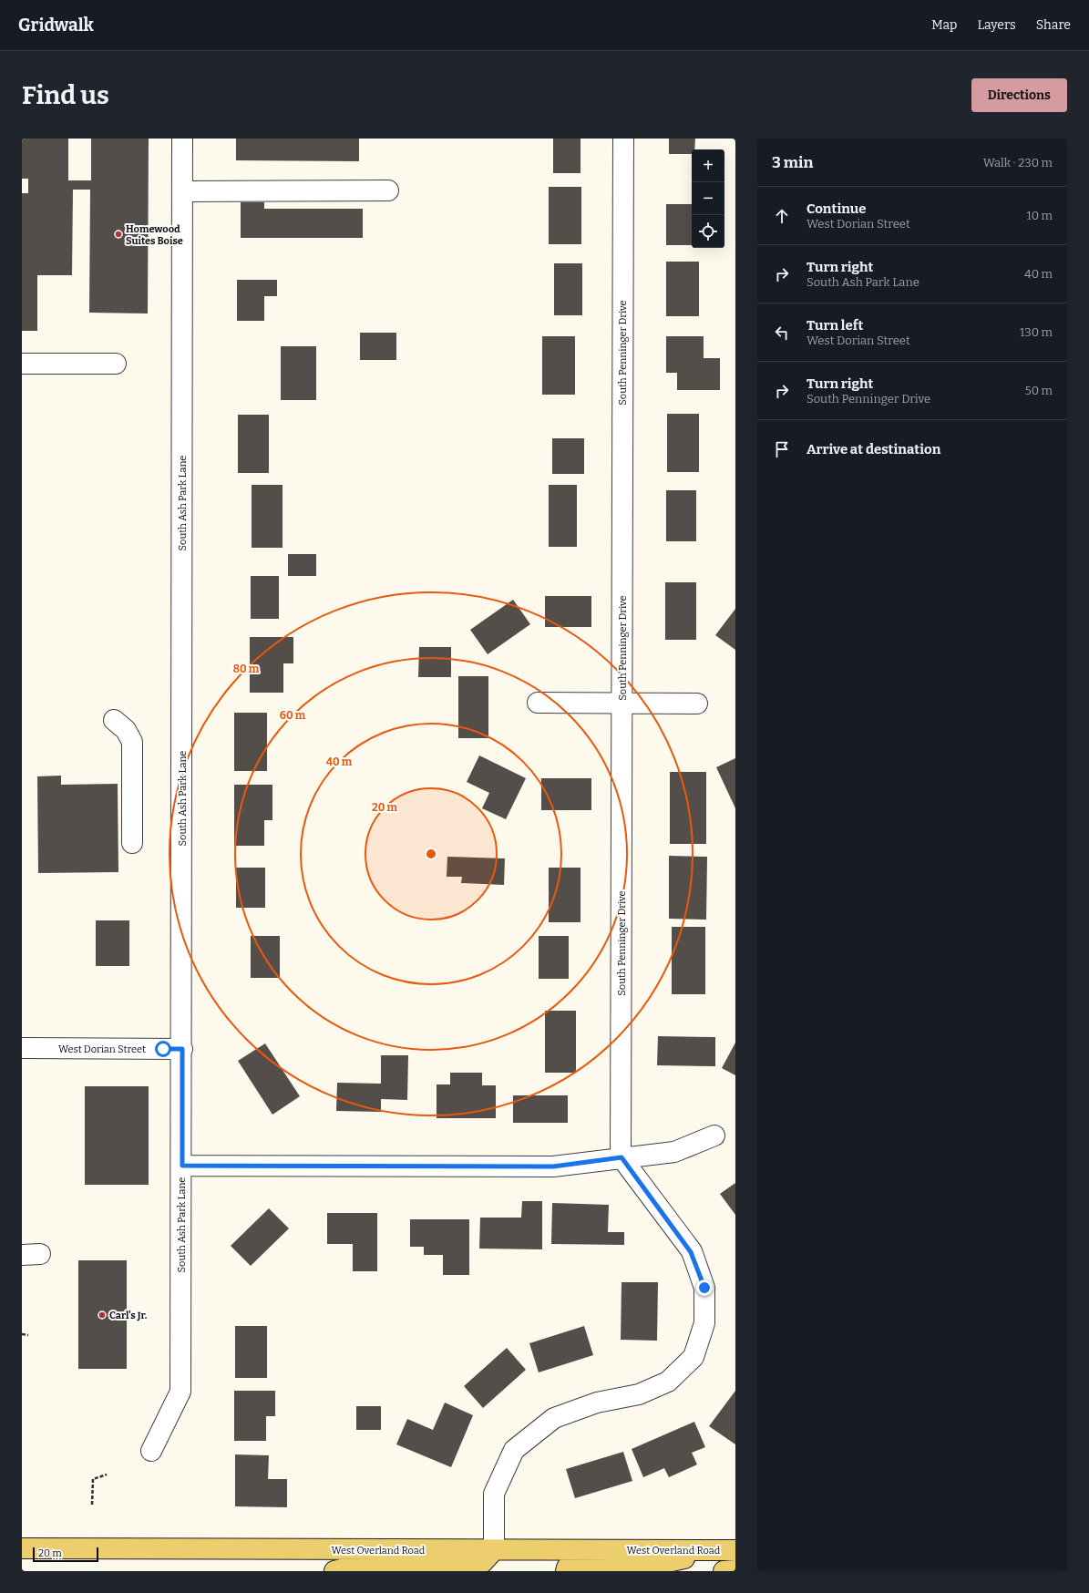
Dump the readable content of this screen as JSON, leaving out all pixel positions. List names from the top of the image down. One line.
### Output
{"streets":{"main road":["West Overland Road"],"street":["South Penninger Drive","South Ash Park Lane","West Dorian Street"]},"crossings":[["South Ash Park Lane","West Dorian Street"]],"places":["Homewood Suites Boise","Carl's Jr."],"scale_bar":"20 m","page":{"header":"Gridwalk","nav":["Map","Layers","Share"],"buttons":"Directions","title":"Find us","heading":["3 min","Walk · 230 m"],"map_buttons":["+","−"],"list":[["Continue","West Dorian Street","10 m"],["Turn right","South Ash Park Lane","40 m"],["Turn left","West Dorian Street","130 m"],["Turn right","South Penninger Drive","50 m"],"Arrive at destination"],"scale":"20 m"},"rings":["80 m","60 m","40 m","20 m"]}
